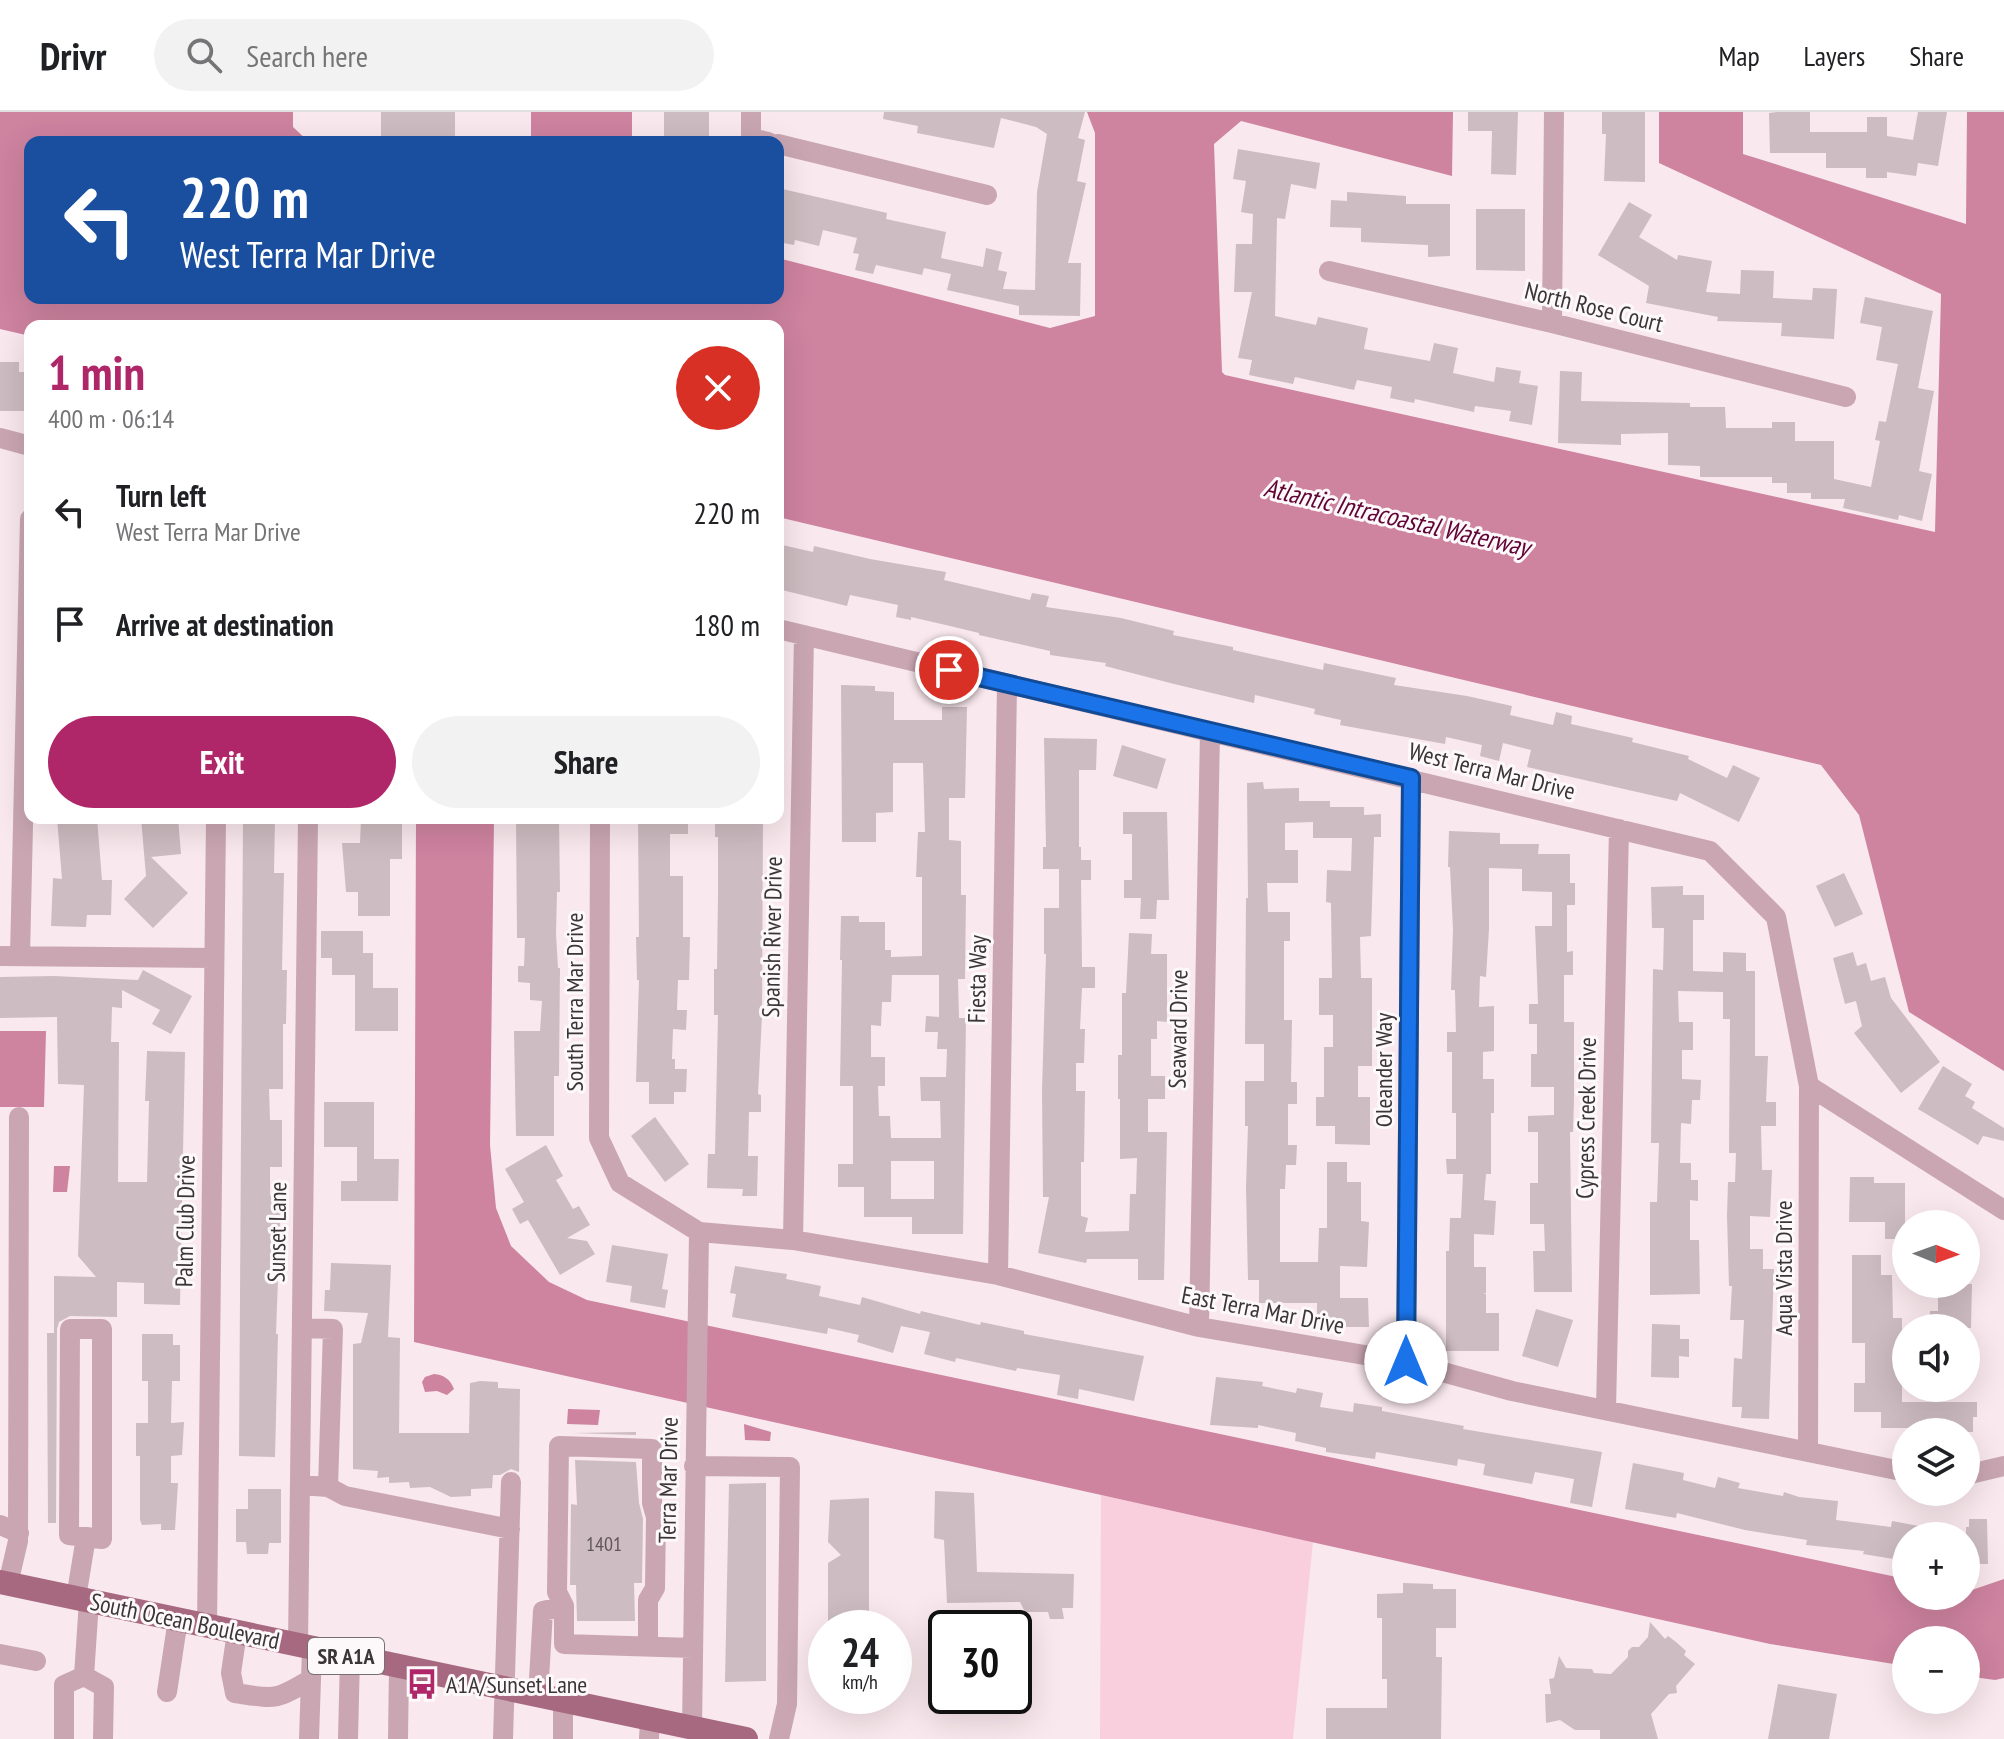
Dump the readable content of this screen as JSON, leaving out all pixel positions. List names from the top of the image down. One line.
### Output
{"streets":{"main road":["South Ocean Boulevard","SR A1A"],"street":["North Rose Court","West Terra Mar Drive","Spanish River Drive","Fiesta Way","South Terra Mar Drive","Seaward Drive","Oleander Way","Cypress Creek Drive","Palm Club Drive","Sunset Lane","Aqua Vista Drive","East Terra Mar Drive","Terra Mar Drive"]},"crossings":[["West Terra Mar Drive","Spanish River Drive"],["West Terra Mar Drive","Fiesta Way"],["West Terra Mar Drive","Seaward Drive"],["West Terra Mar Drive","Oleander Way"],["West Terra Mar Drive","Cypress Creek Drive"],["West Terra Mar Drive","Aqua Vista Drive"],["Spanish River Drive","East Terra Mar Drive"],["Fiesta Way","East Terra Mar Drive"],["South Terra Mar Drive","East Terra Mar Drive"],["Seaward Drive","East Terra Mar Drive"],["Oleander Way","East Terra Mar Drive"],["Cypress Creek Drive","East Terra Mar Drive"],["Palm Club Drive","South Ocean Boulevard"],["Sunset Lane","South Ocean Boulevard"],["Aqua Vista Drive","East Terra Mar Drive"],["East Terra Mar Drive","Terra Mar Drive"],["Terra Mar Drive","South Ocean Boulevard"]],"water":["Atlantic Intracoastal Waterway"],"places":{"bus stop":["A1A/Sunset Lane"]},"house_numbers":["1401"],"north":"right","page":{"header":"Drivr","search":"Search here","nav":["Map","Layers","Share"],"turn":["220 m","West Terra Mar Drive"],"heading":["1 min","400 m · 06:14"],"list":[{"name":"Turn left","note":"West Terra Mar Drive","value":"220 m"},{"name":"Arrive at destination","value":"180 m"}],"buttons":["Exit","Share"],"map_buttons":["+","−"],"speed":"24 km/h","limit":"30"}}
